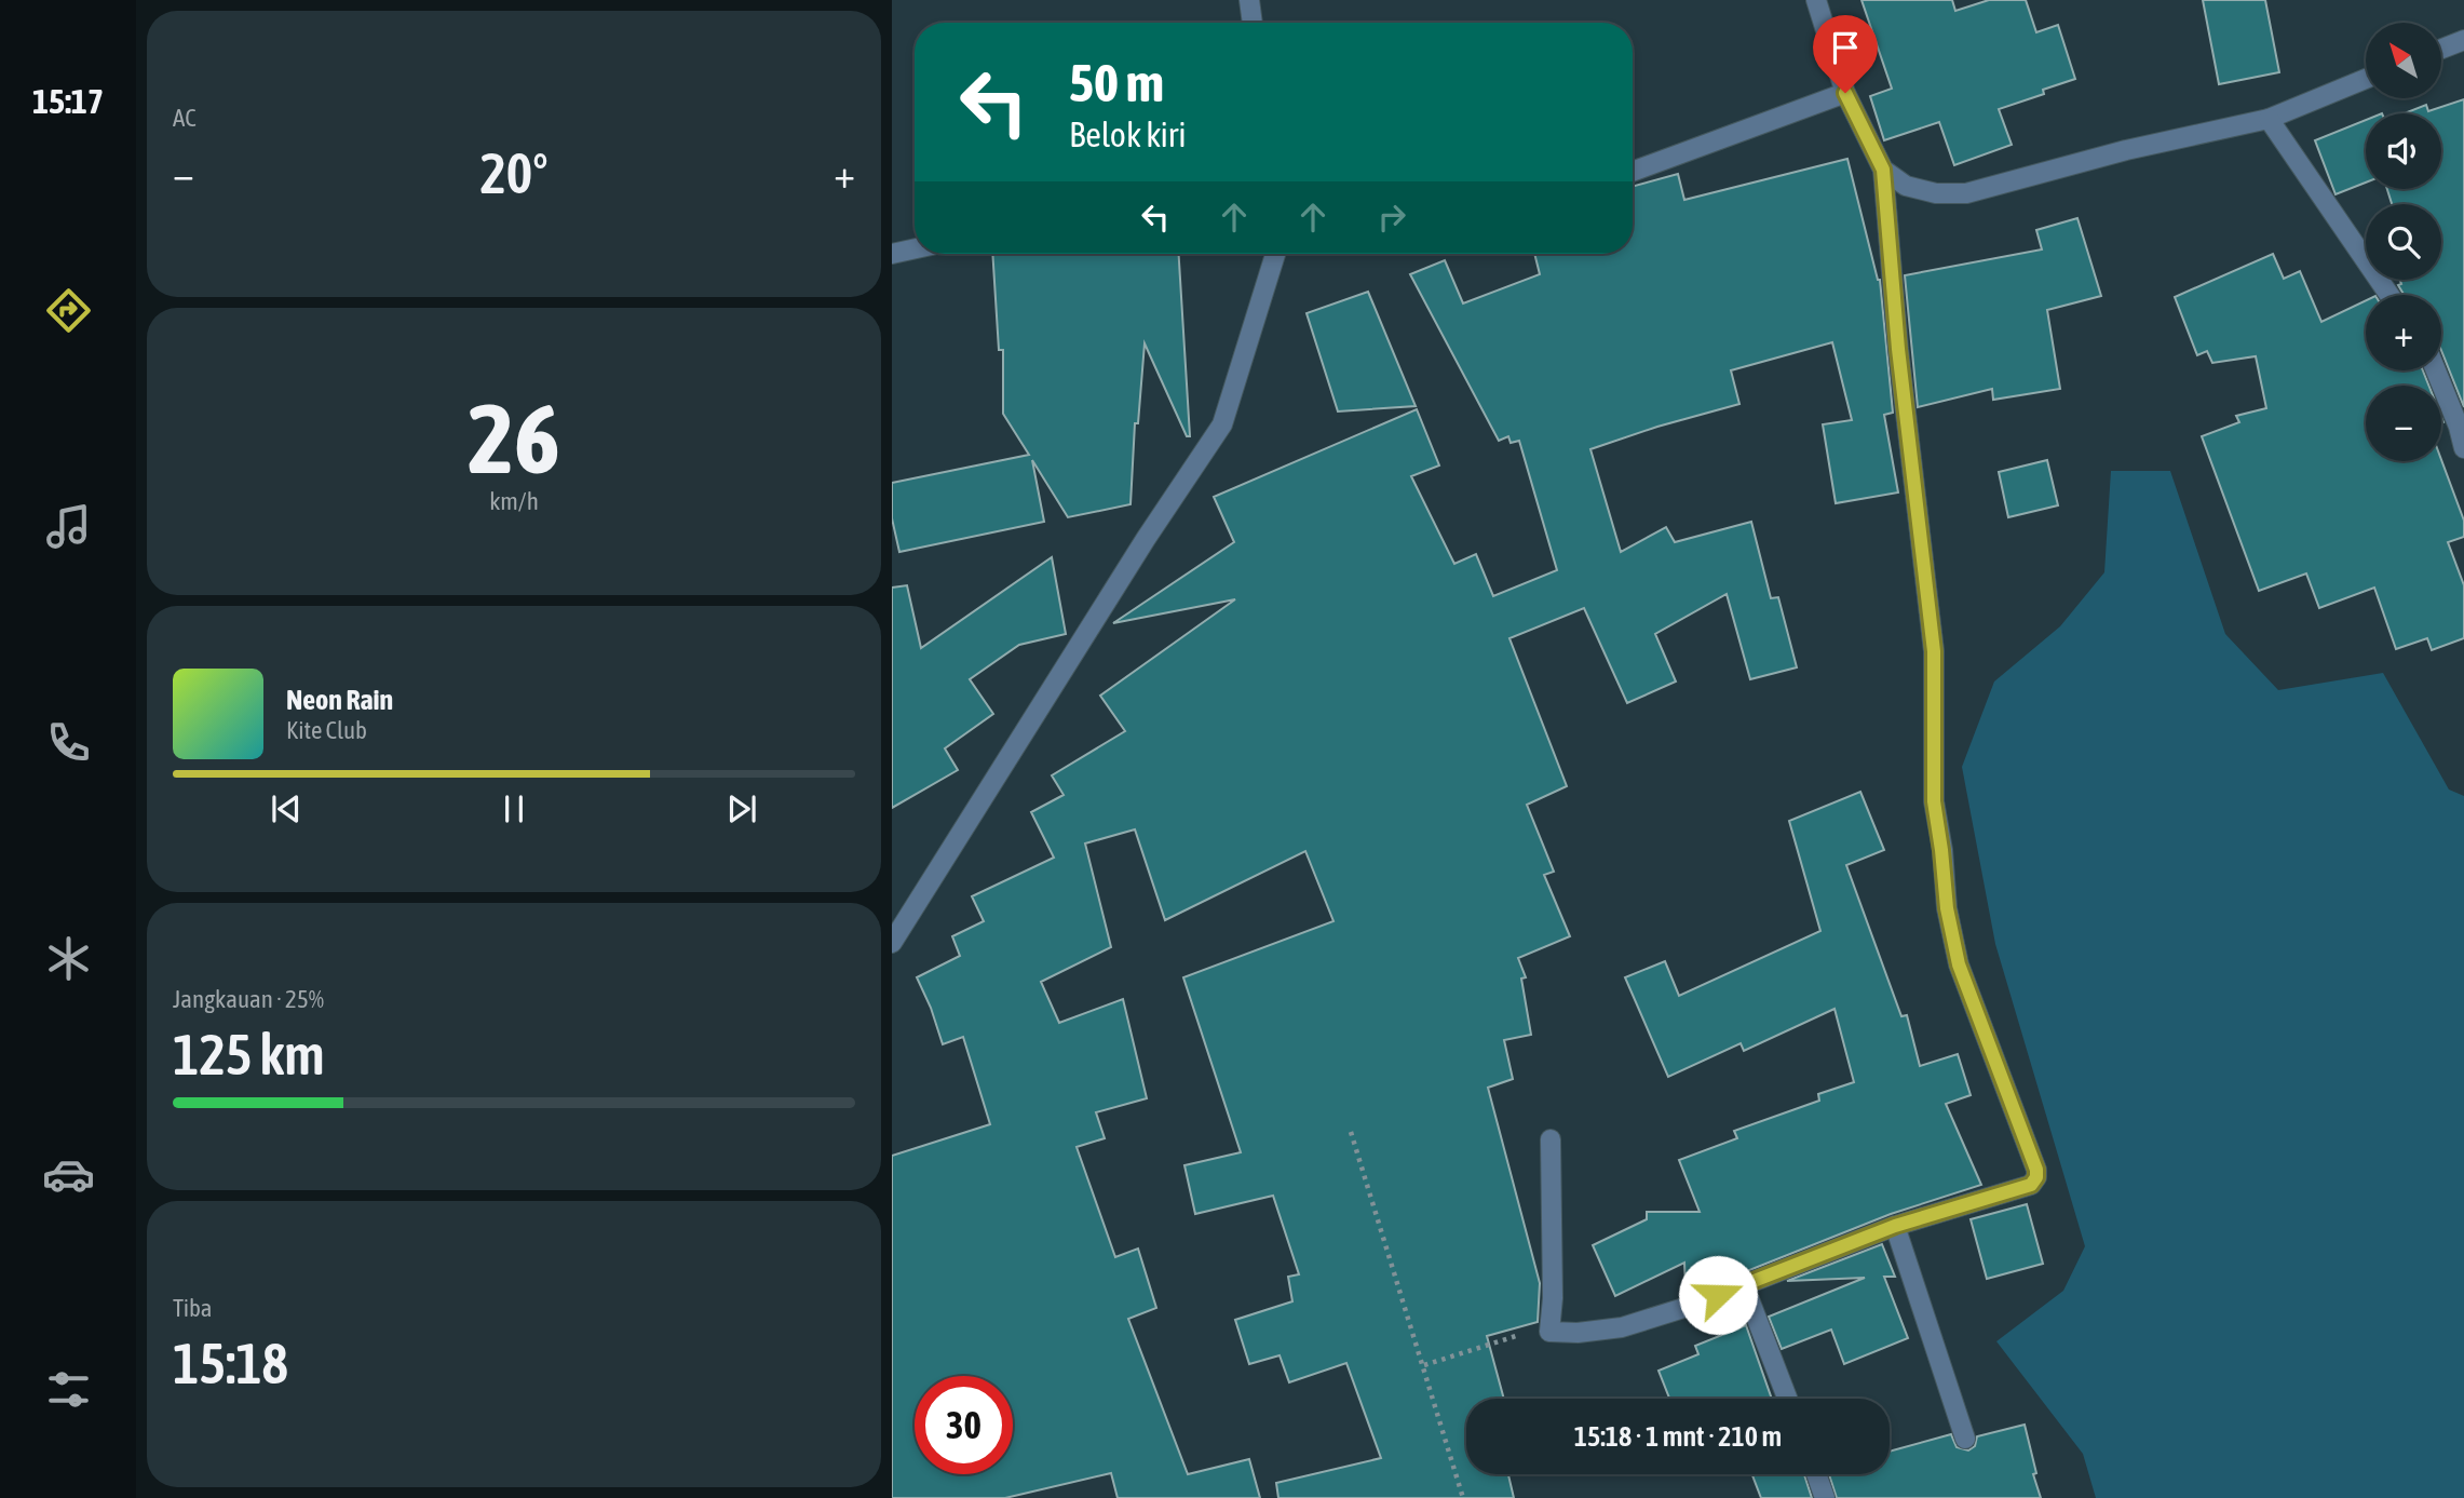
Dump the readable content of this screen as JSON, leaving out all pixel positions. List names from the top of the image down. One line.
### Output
{"north":"top left","page":{"tabs":"15:17","tile":["AC",["26","km/h"],["Jangkauan · 25%","125 km"],["Tiba","15:18"]],"map_buttons":["+","−"],"turn":["50 m","Belok kiri"],"heat":["−","20°","+"],"song":["Neon Rain","Kite Club"],"limit":"30","trip":"15:18 · 1 mnt · 210 m"}}
